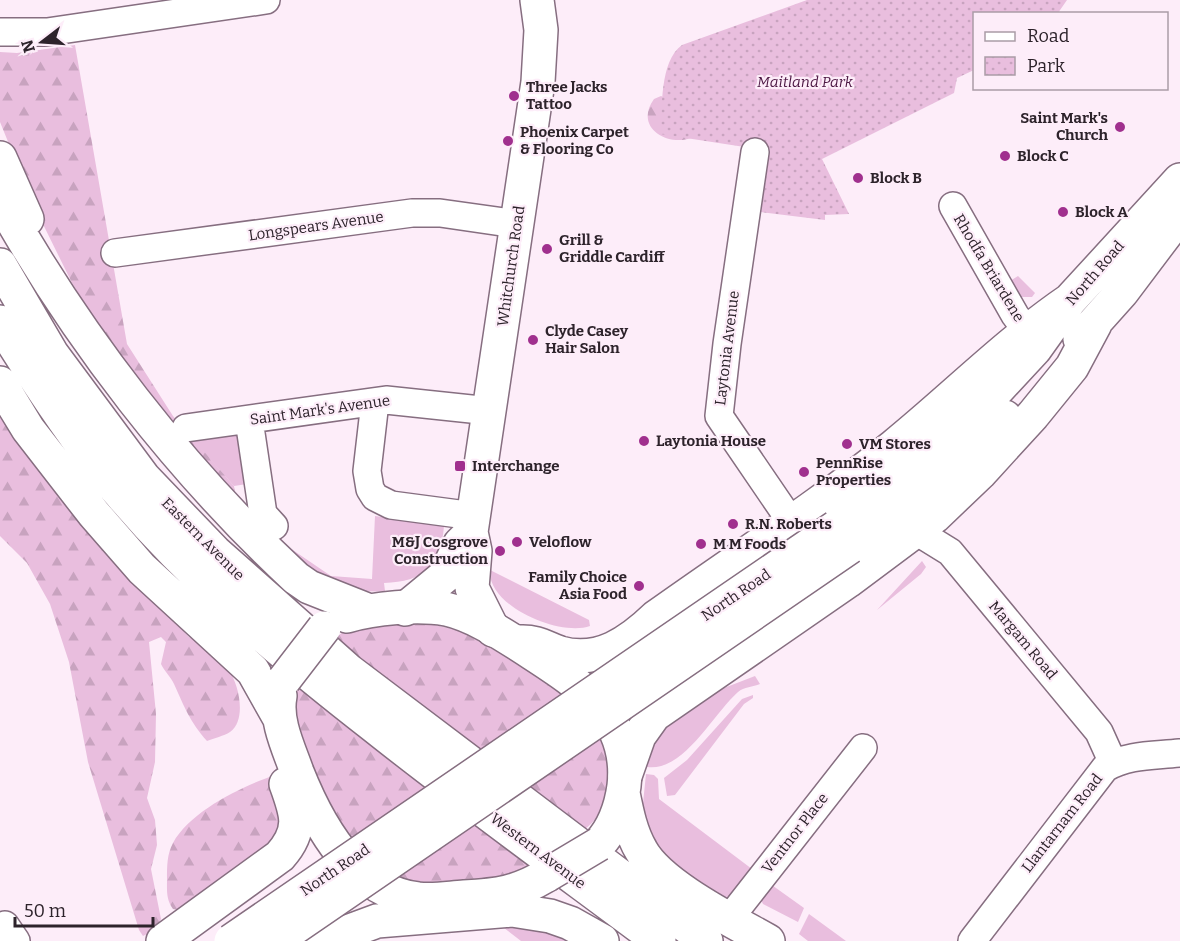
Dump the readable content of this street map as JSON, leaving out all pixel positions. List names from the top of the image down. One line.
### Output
{"streets":{"main road":["Whitchurch Road","North Road","Eastern Avenue","Western Avenue"],"street":["Longspears Avenue","Rhodfa Briardene","Laytonia Avenue","Saint Mark's Avenue","Margam Road","Llantarnam Road","Ventnor Place"]},"crossings":[["Longspears Avenue","Whitchurch Road"],["Whitchurch Road","Saint Mark's Avenue"],["Eastern Avenue","Western Avenue"],["Margam Road","Llantarnam Road"],["Ventnor Place","Western Avenue"]],"parks":["Maitland Park"],"places":{"other":["Three Jacks Tattoo","Saint Mark's Church","Phoenix Carpet & Flooring Co","Block C","Block B","Block A","Grill & Griddle Cardiff","Clyde Casey Hair Salon","Laytonia House","VM Stores","PennRise Properties","R.N. Roberts","Veloflow","M M Foods","M&J Cosgrove Construction","Family Choice Asia Food"],"transit":["Interchange"]},"legend":["Road","Park"],"scale_bar":"50 m","north":"left"}
